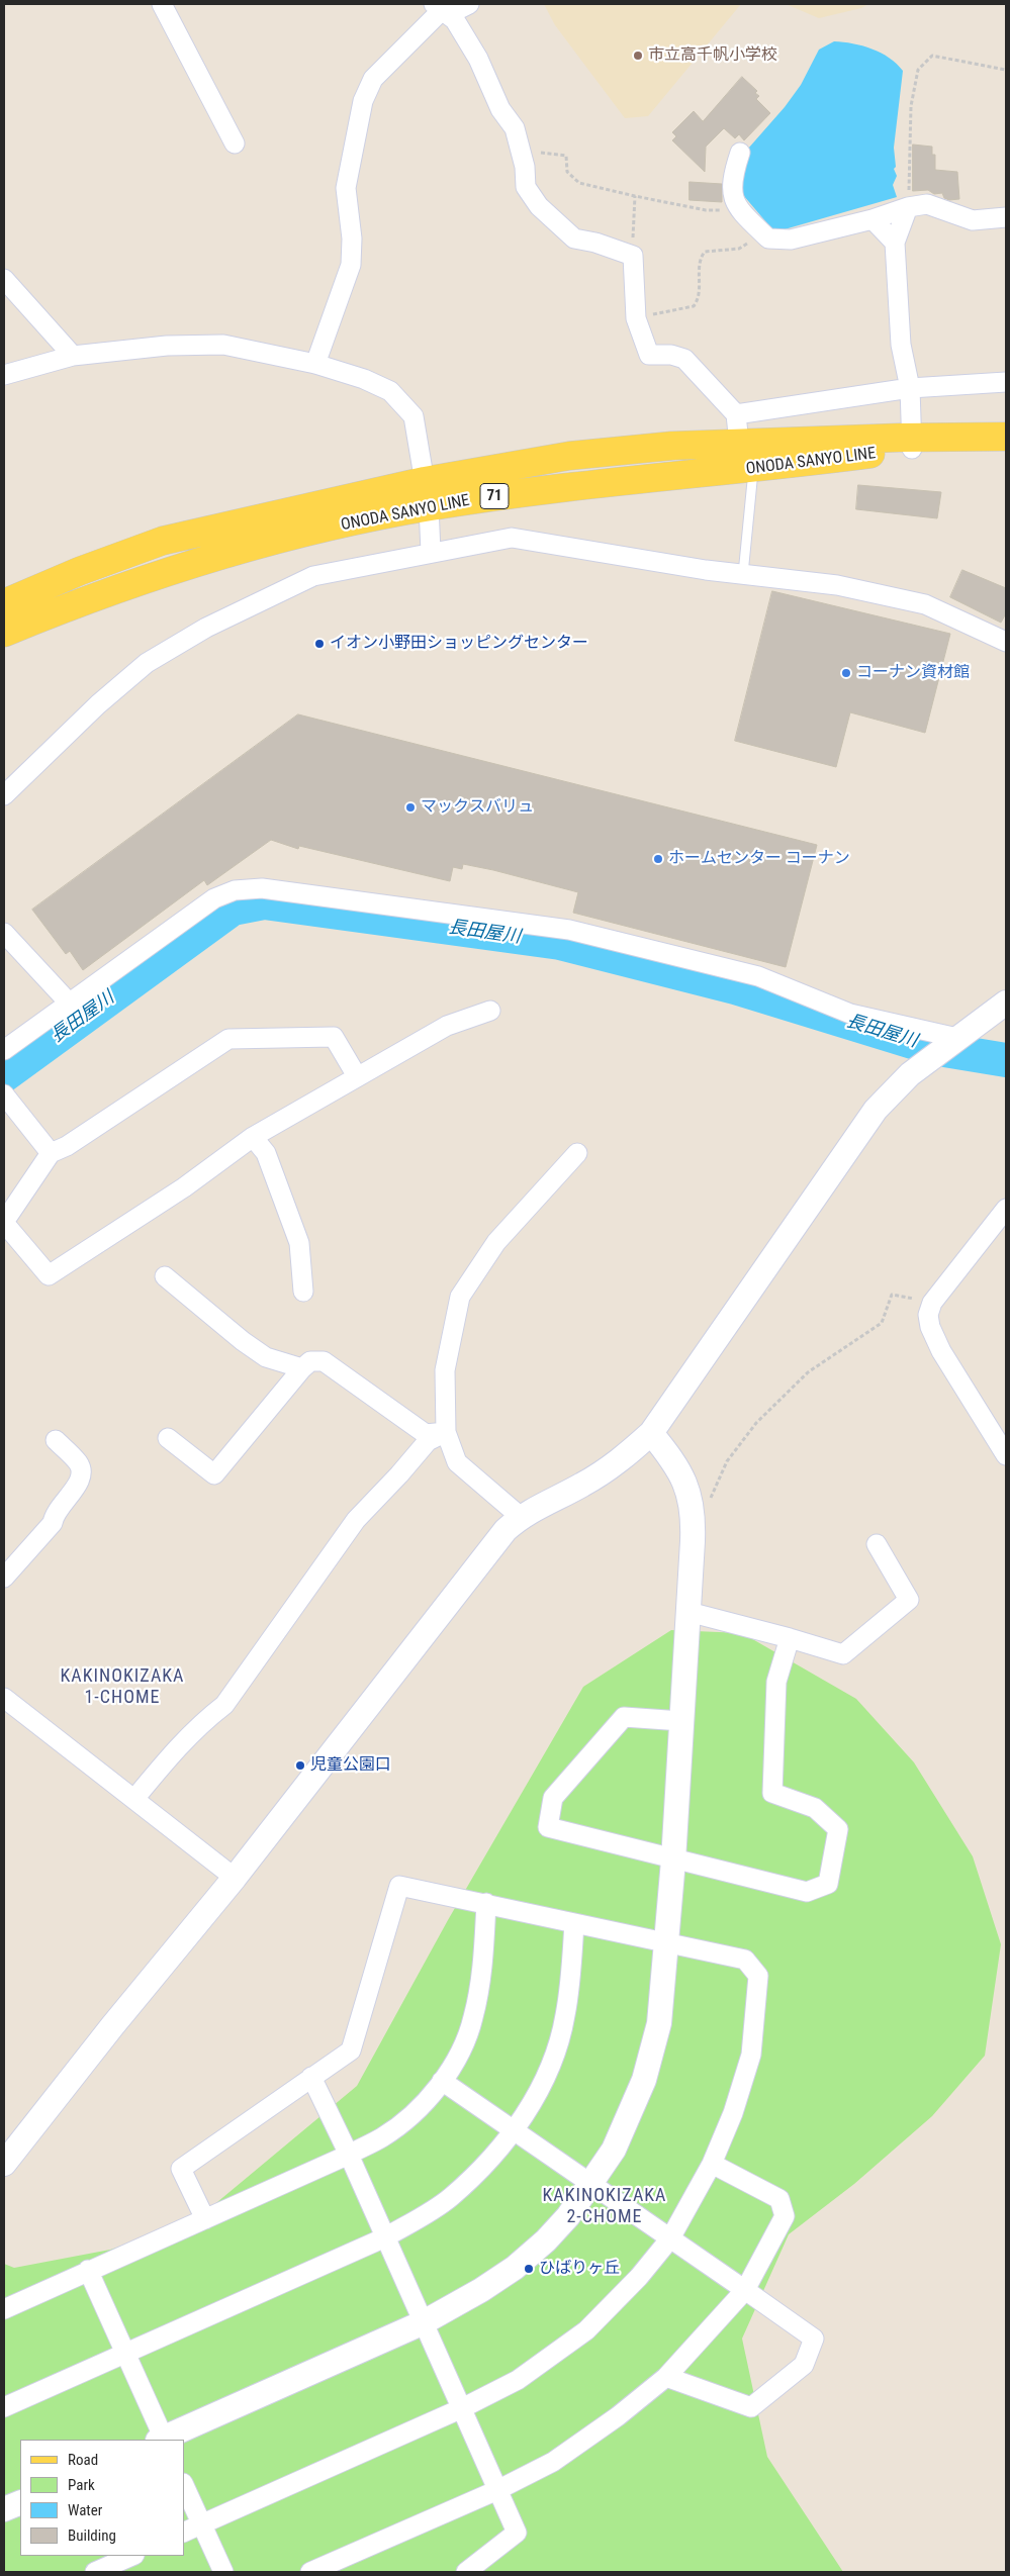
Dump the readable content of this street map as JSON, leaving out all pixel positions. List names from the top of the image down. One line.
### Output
{"streets":{"main road":["ONODA SANYO LINE","71"]},"districts":["KAKINOKIZAKA 1-CHOME","KAKINOKIZAKA 2-CHOME"],"water":["長田屋川"],"places":["市立高千帆小学校","イオン小野田ショッピングセンター","コーナン資材館","マックスバリュ","ホームセンター コーナン","児童公園口","ひばりヶ丘"],"legend":["Road","Park","Water","Building"]}
